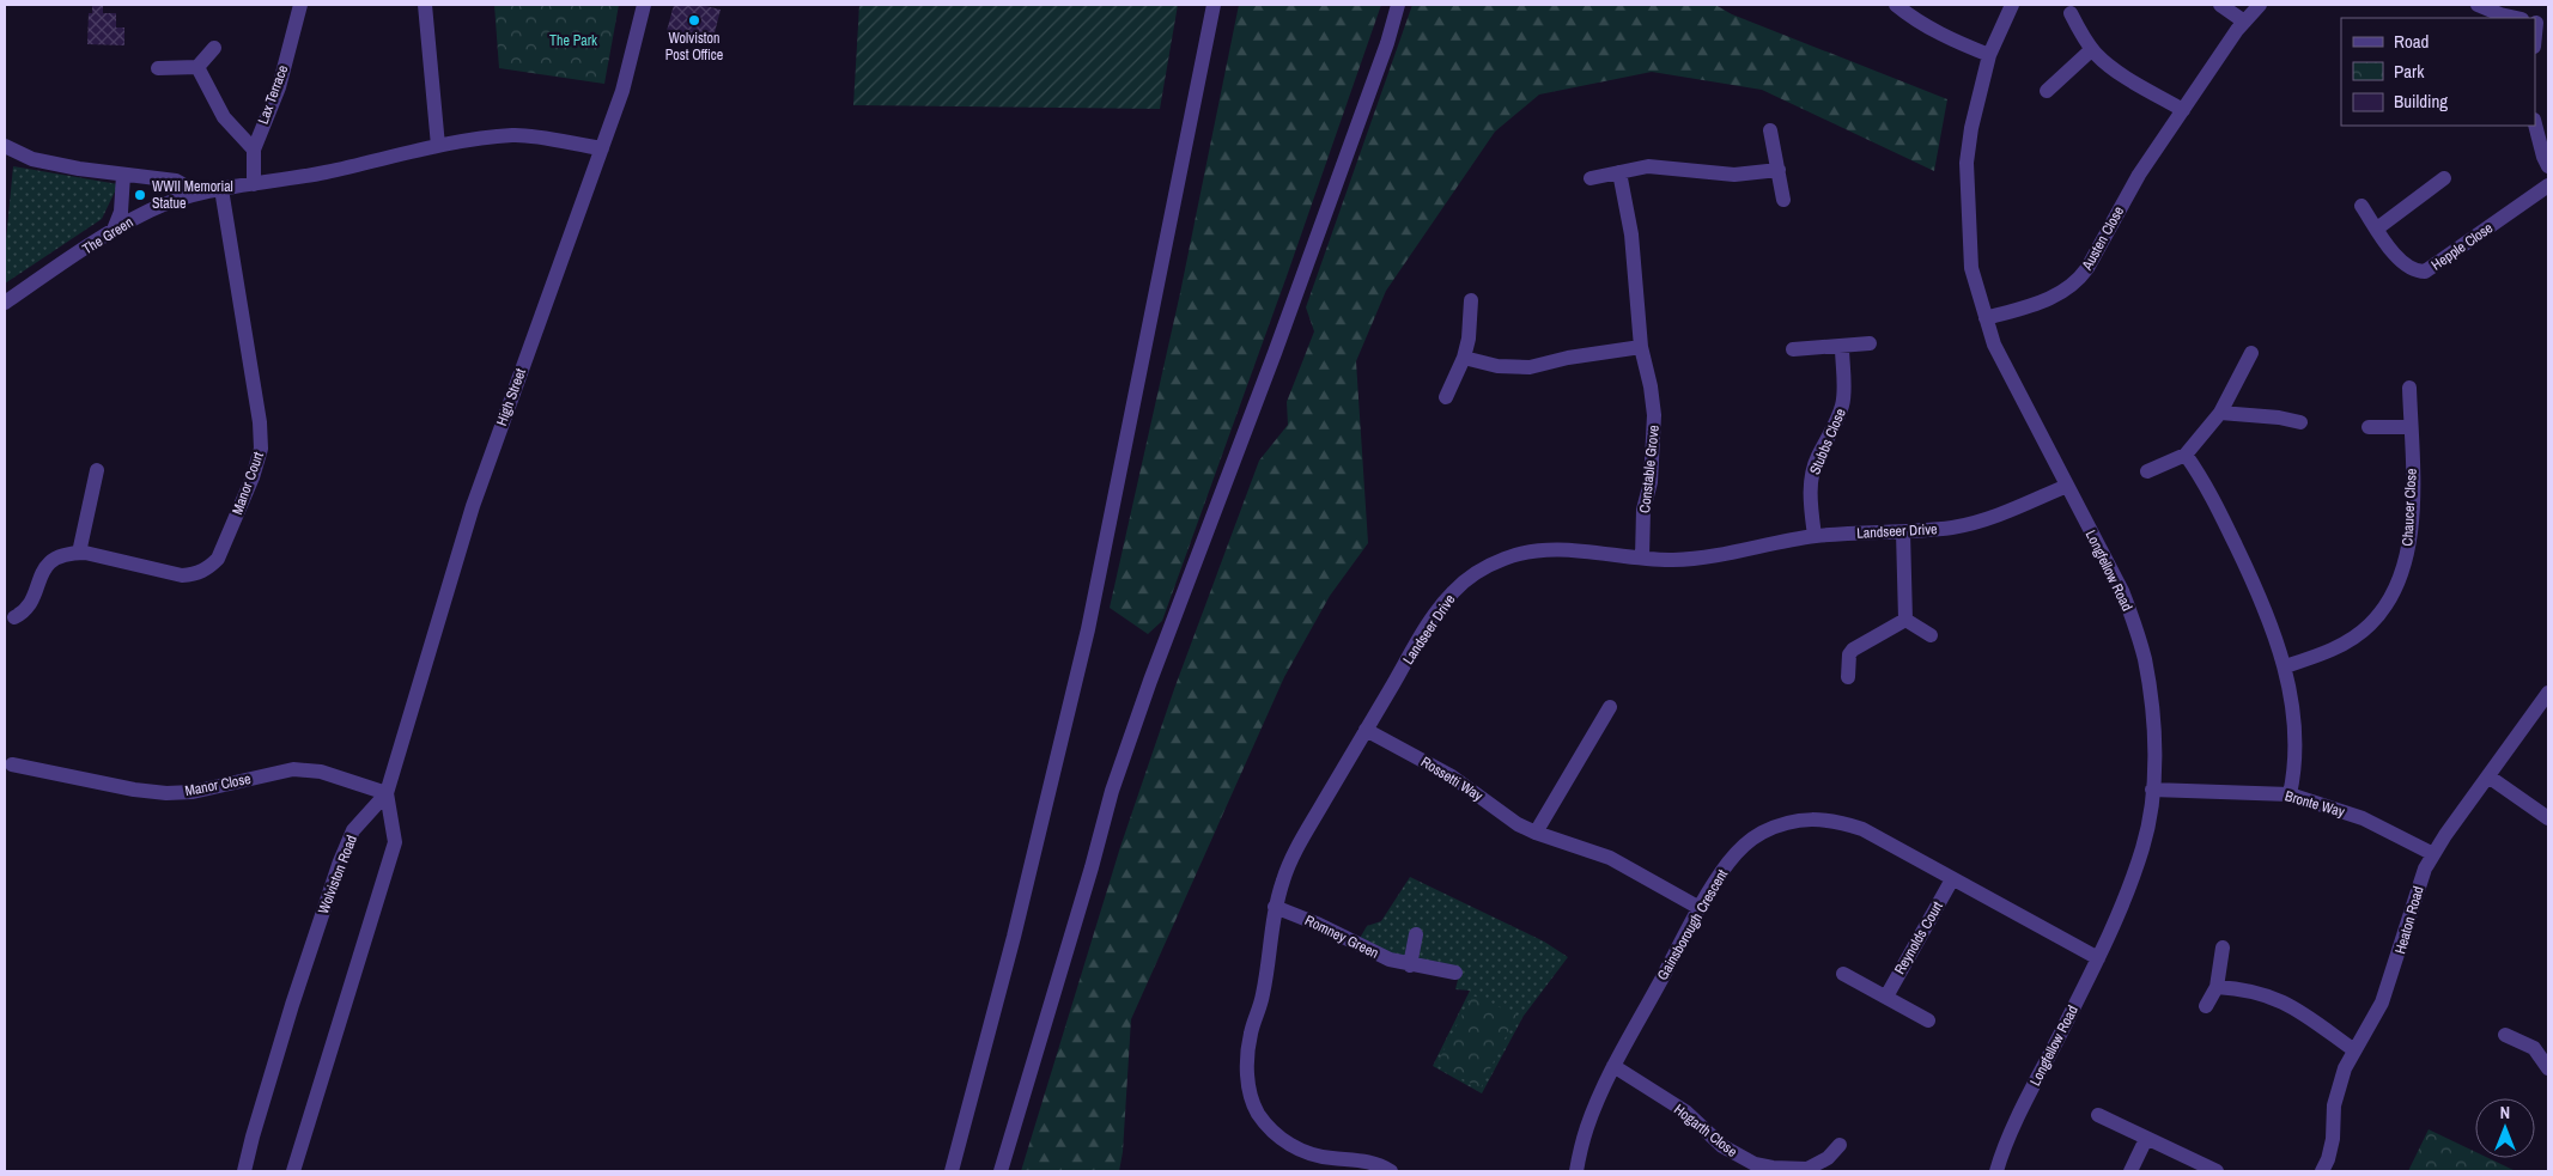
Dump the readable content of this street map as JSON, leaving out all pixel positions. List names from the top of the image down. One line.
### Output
{"streets":{"street":["Lax Terrace","The Green","Austen Close","Hepple Close","High Street","Stubbs Close","Constable Grove","Manor Court","Chaucer Close","Landseer Drive","Longfellow Road","Rossetti Way","Manor Close","Bronte Way","Wolviston Road","Heaton Road","Gainsborough Crescent","Romney Green","Reynolds Court","Hogarth Close"]},"crossings":[["Lax Terrace","The Green"],["The Green","High Street"],["The Green","Manor Court"],["Austen Close","Longfellow Road"],["High Street","Manor Close"],["High Street","Wolviston Road"],["Stubbs Close","Landseer Drive"],["Constable Grove","Landseer Drive"],["Landseer Drive","Longfellow Road"],["Landseer Drive","Rossetti Way"],["Landseer Drive","Romney Green"],["Longfellow Road","Bronte Way"],["Longfellow Road","Gainsborough Crescent"],["Rossetti Way","Gainsborough Crescent"],["Manor Close","Wolviston Road"],["Bronte Way","Heaton Road"],["Gainsborough Crescent","Reynolds Court"],["Gainsborough Crescent","Hogarth Close"]],"parks":["The Park"],"places":["Wolviston Post Office","WWII Memorial Statue"],"legend":["Road","Park","Building"],"north":"top"}
